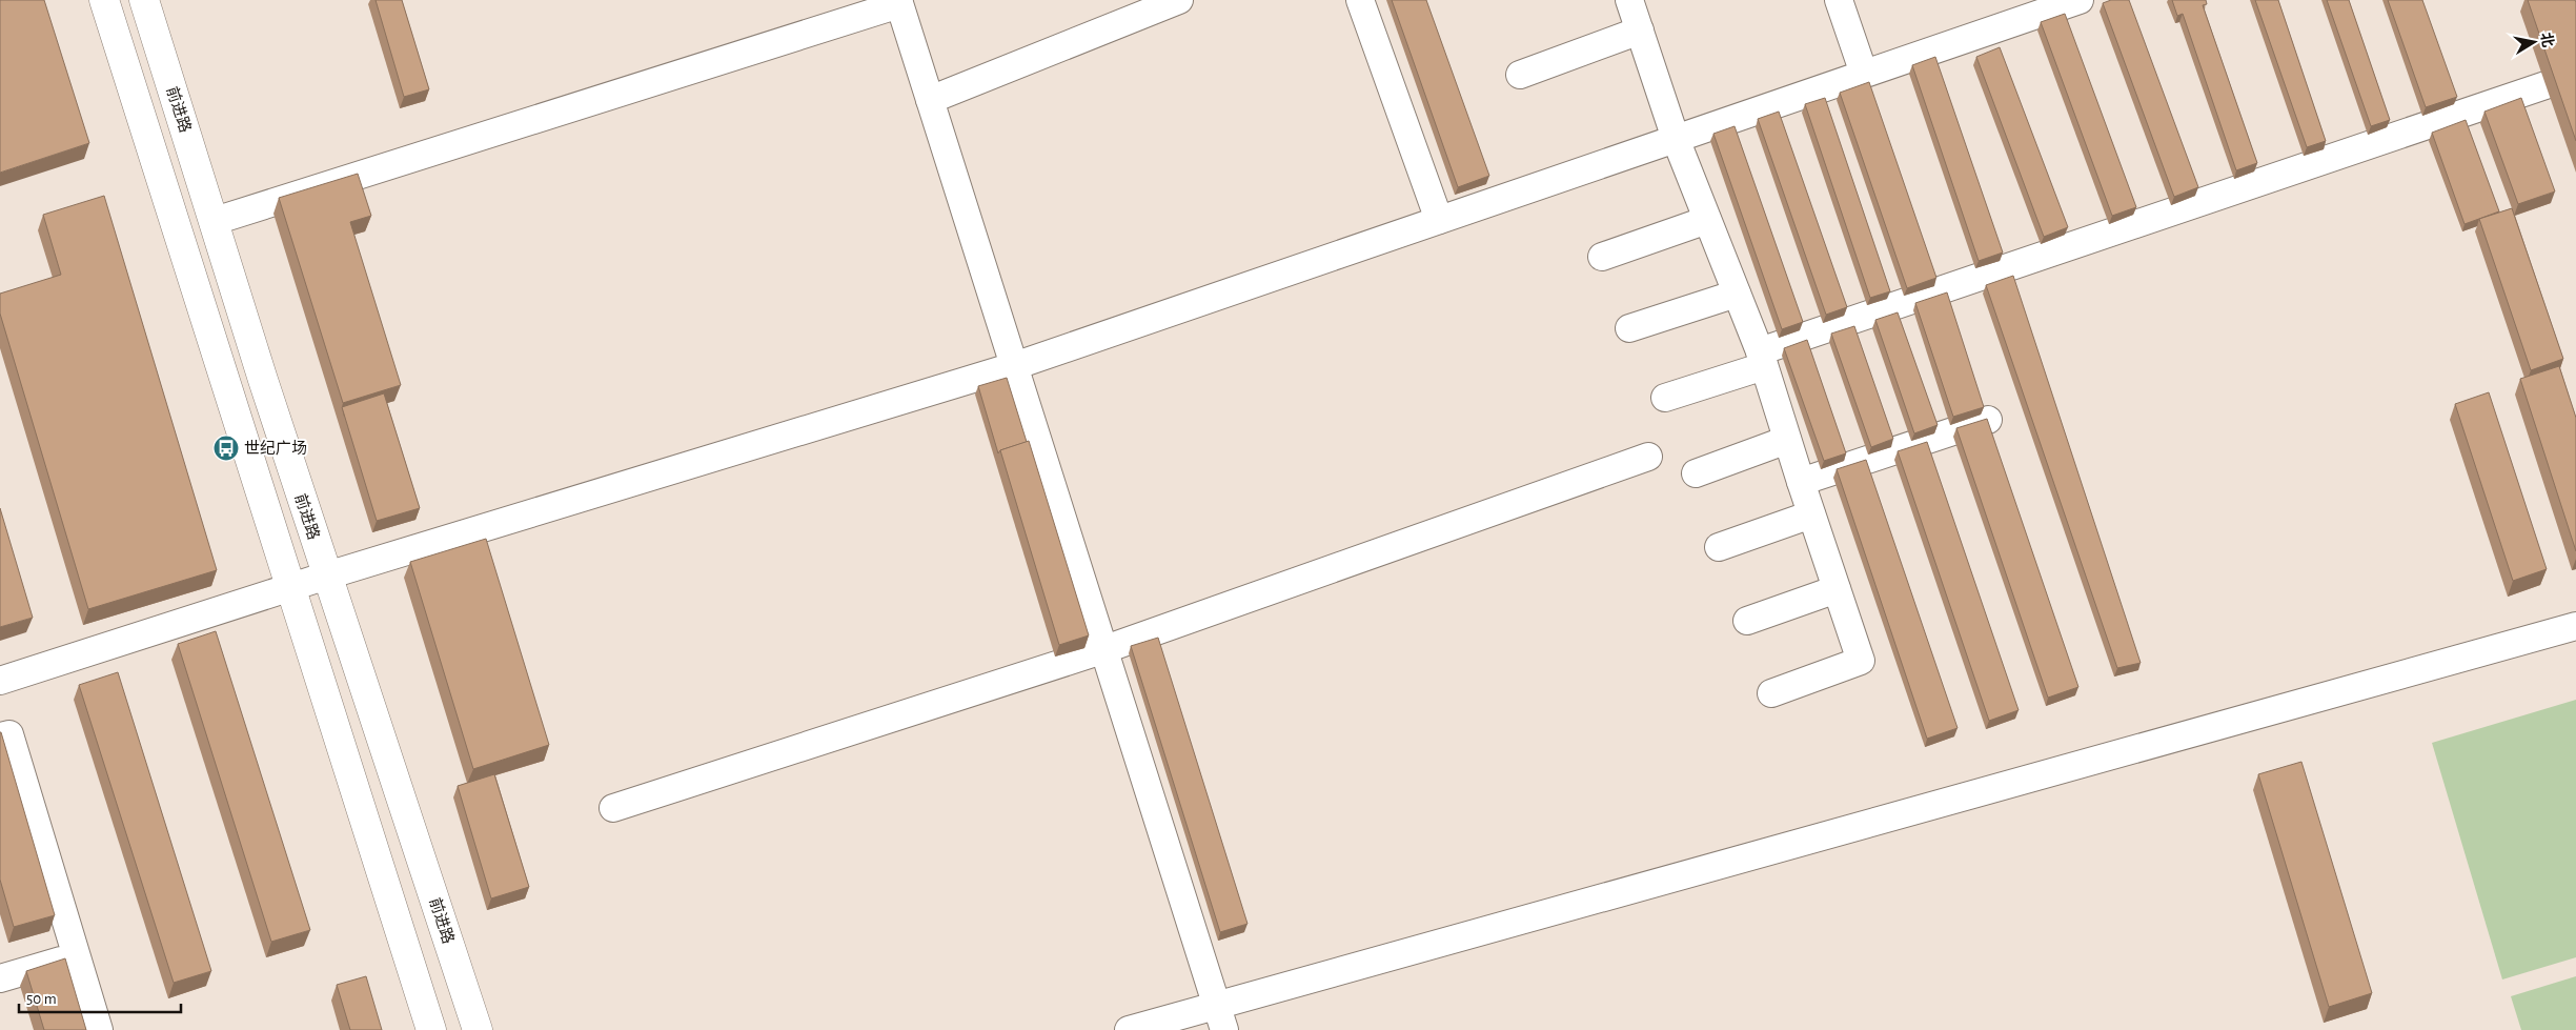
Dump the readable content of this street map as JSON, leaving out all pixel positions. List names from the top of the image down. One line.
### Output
{"streets":{"main road":["前进路"]},"places":{"bus stop":["世纪广场"]},"scale_bar":"50 m","north":"right"}
